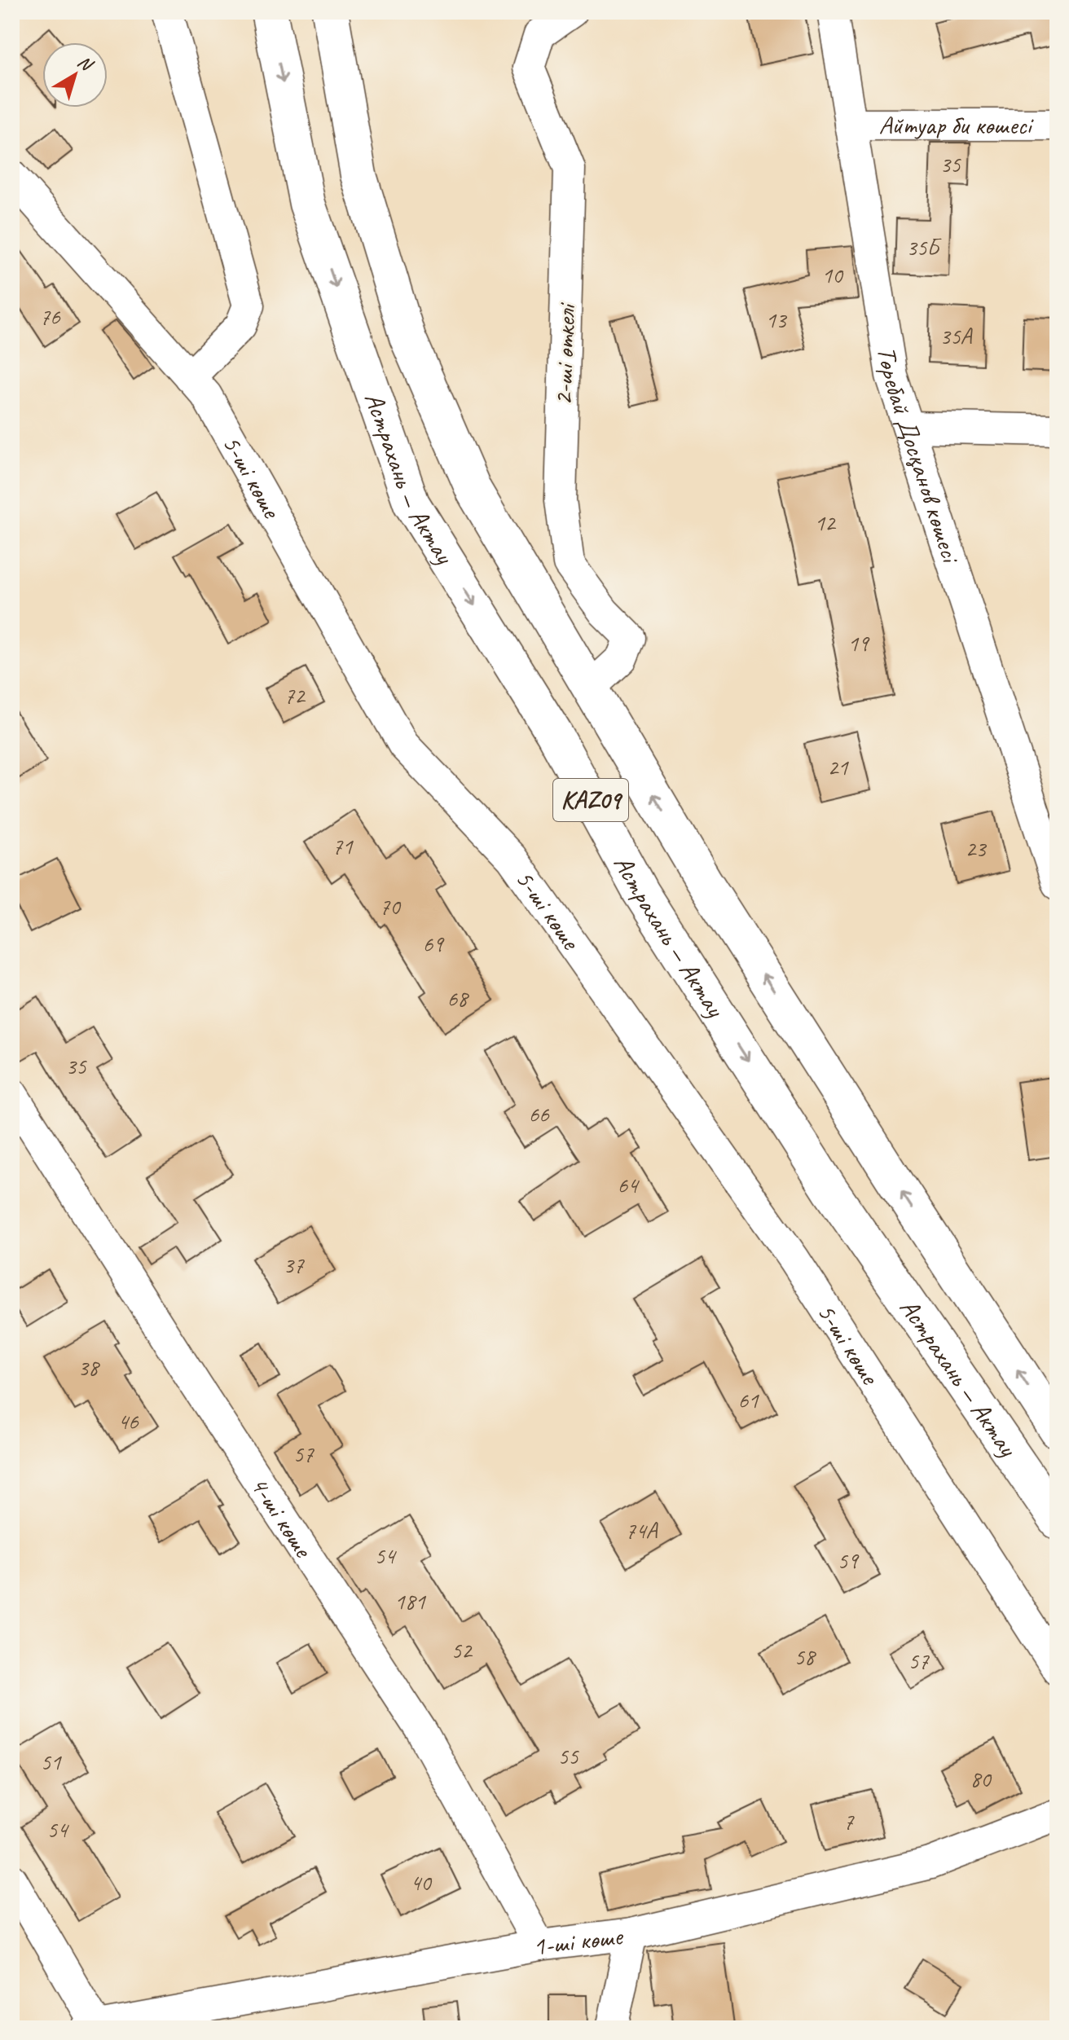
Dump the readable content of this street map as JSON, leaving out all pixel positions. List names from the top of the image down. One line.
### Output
{"streets":{"highway":["Астрахань — Актау","KAZ09"],"street":["Айтуар би көшесі","2-ші өткелі","Төребай Досқанов көшесі","5-шi көше","4-шi көше","1-ші көше"]},"crossings":[["Айтуар би көшесі","Төребай Досқанов көшесі"],["2-ші өткелі","Астрахань — Актау"],["4-шi көше","1-ші көше"]],"house_numbers":["35","35Б","10","76","13","35А","12","19","72","21","71","23","70","69","68","35","66","64","37","38","61","46","57","74А","54","59","181","52","58","57","55","51","80","7","54","40"],"north":"top right"}
